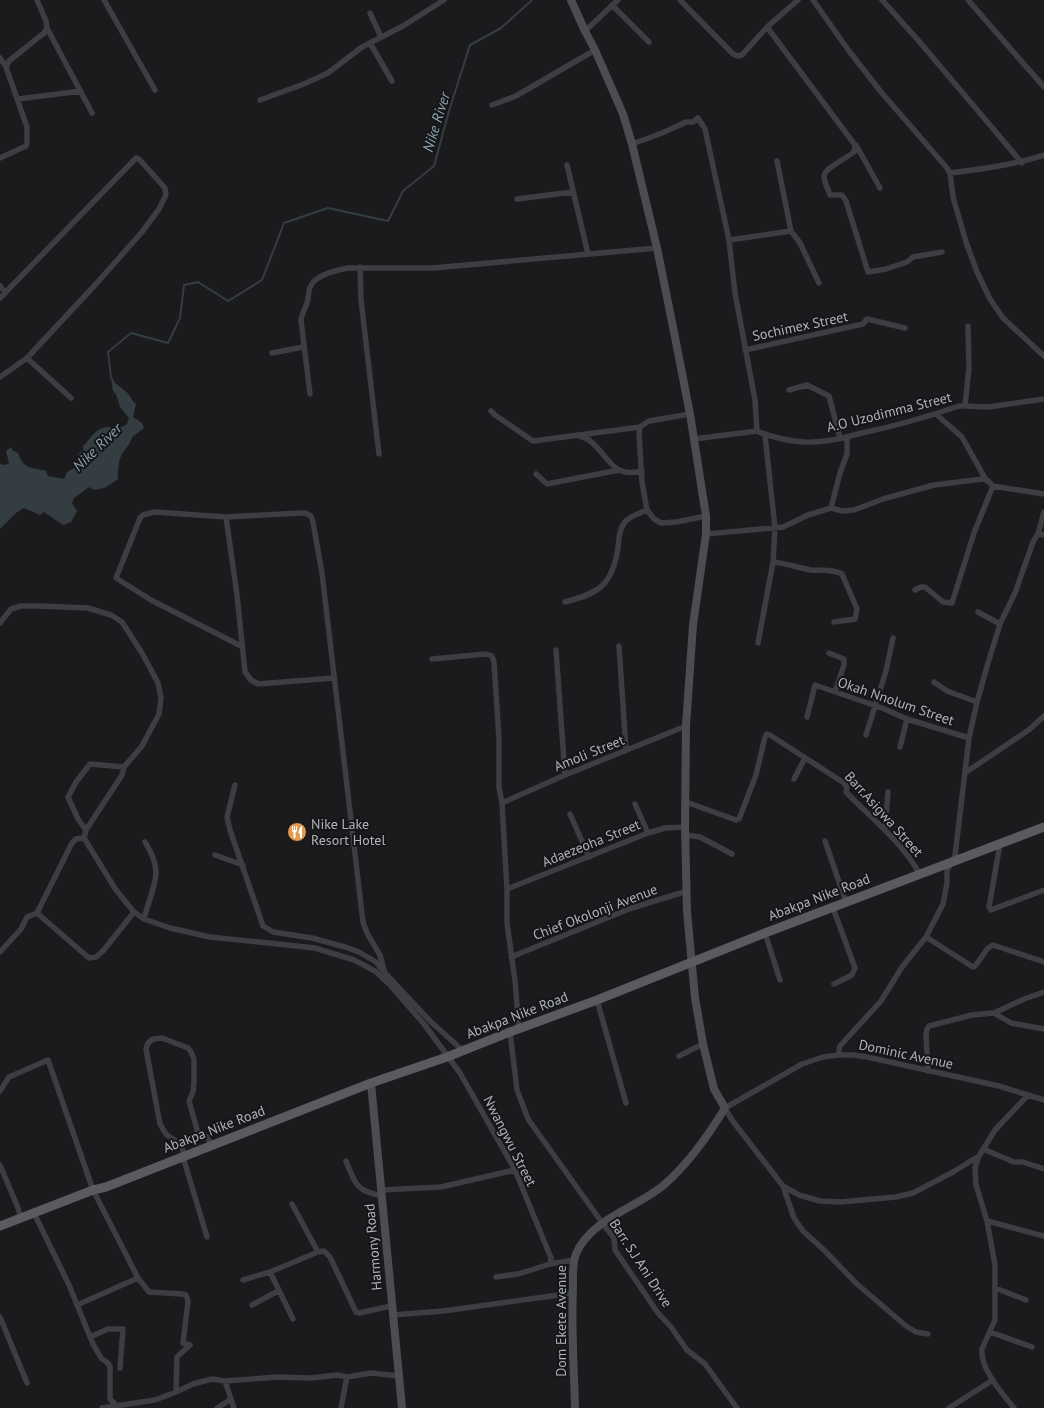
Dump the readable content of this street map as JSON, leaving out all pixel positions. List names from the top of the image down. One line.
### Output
{"streets":{"main road":["Abakpa Nike Road","Harmony Road","Dom Ekete Avenue"],"street":["Sochimex Street","A.O Uzodimma Street","Okah Nnolum Street","Amoli Street","Barr.Asigwa Street","Adaezeoha Street","Chief Okolonji Avenue","Dominic Avenue","Nwangwu Street","Barr. S.J Ani Drive"]},"crossings":[["Barr.Asigwa Street","Abakpa Nike Road"],["Abakpa Nike Road","Nwangwu Street"],["Abakpa Nike Road","Harmony Road"],["Abakpa Nike Road","Barr. S.J Ani Drive"],["Dominic Avenue","Dom Ekete Avenue"],["Barr. S.J Ani Drive","Dom Ekete Avenue"]],"water":["Nike River"],"places":{"restaurant":["Nike Lake Resort Hotel"]}}
